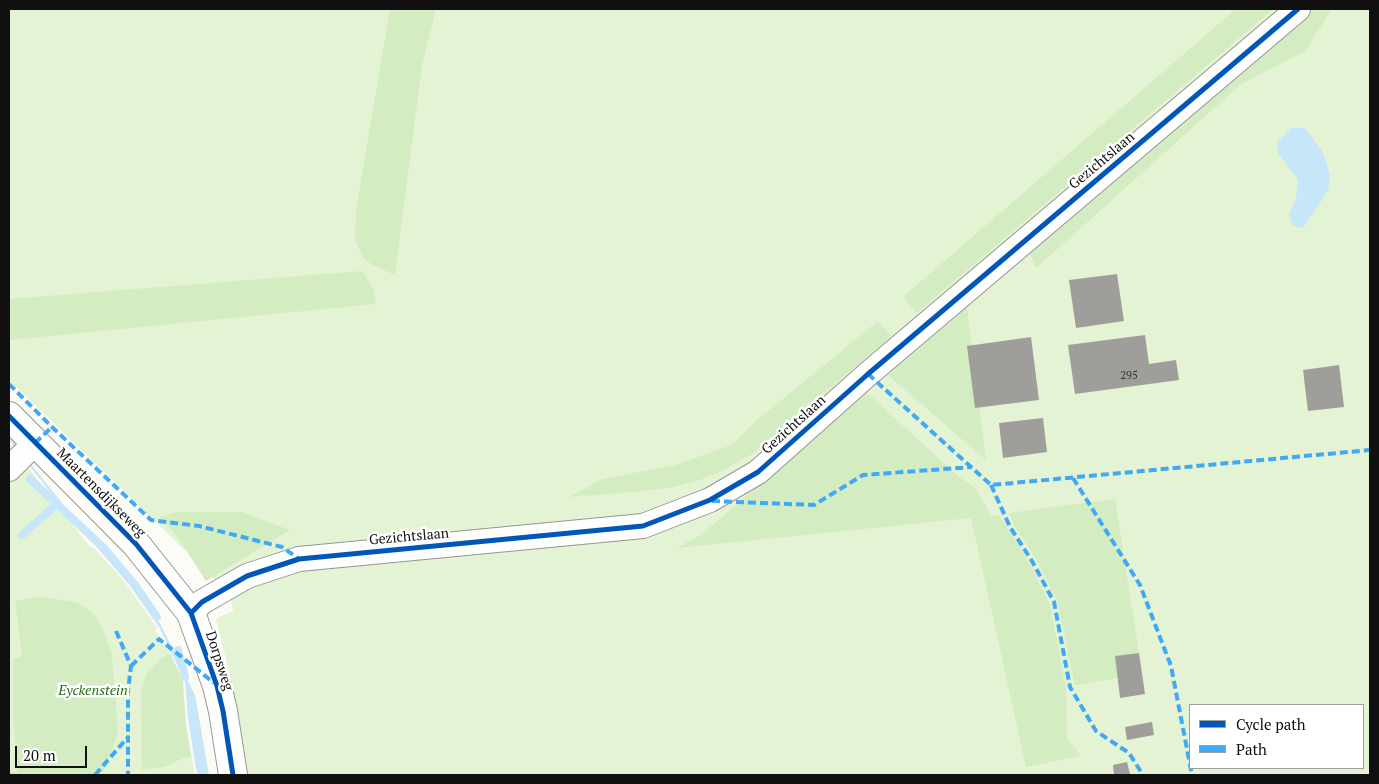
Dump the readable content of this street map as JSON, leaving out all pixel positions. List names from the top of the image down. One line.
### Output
{"streets":{"street":["Gezichtslaan","Maartensdijkseweg","Dorpsweg"]},"crossings":[["Gezichtslaan","Maartensdijkseweg"],["Gezichtslaan","Dorpsweg"],["Maartensdijkseweg","Dorpsweg"]],"parks":["Eyckenstein"],"house_numbers":["295"],"legend":["Cycle path","Path"],"scale_bar":"20 m"}
